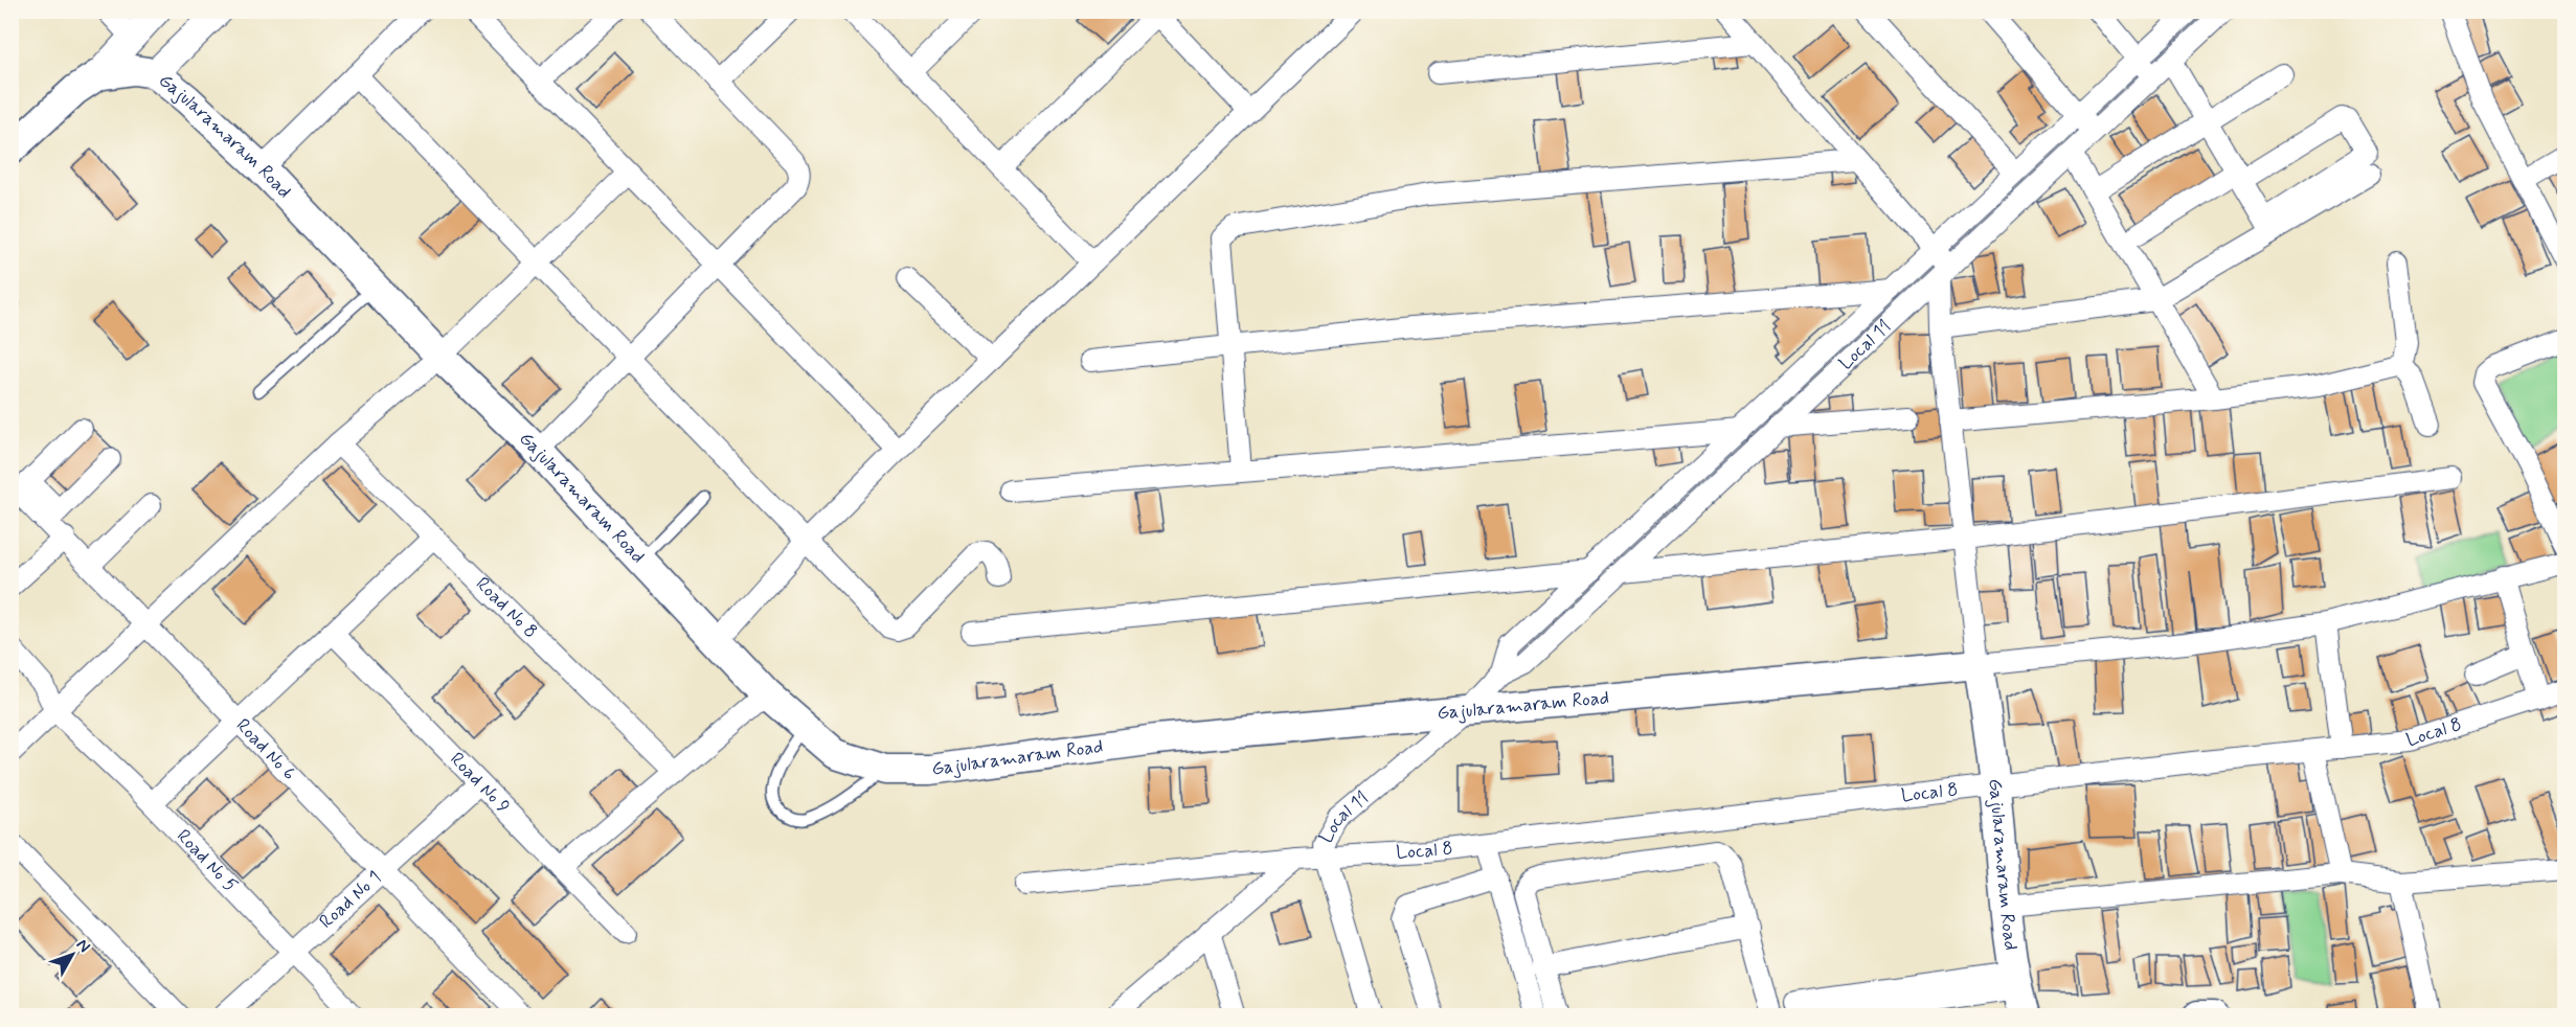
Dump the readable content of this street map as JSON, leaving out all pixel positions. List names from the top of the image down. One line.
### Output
{"streets":{"main road":["Gajularamaram Road"],"street":["Local 11","Road No 8","Local 8","Road No 6","Road No 9","Road No 5","Road No 1"]},"crossings":[["Gajularamaram Road","Local 11"],["Gajularamaram Road","Local 8"],["Local 11","Local 8"],["Road No 6","Road No 1"],["Road No 9","Road No 1"],["Road No 5","Road No 1"]],"north":"top right"}
